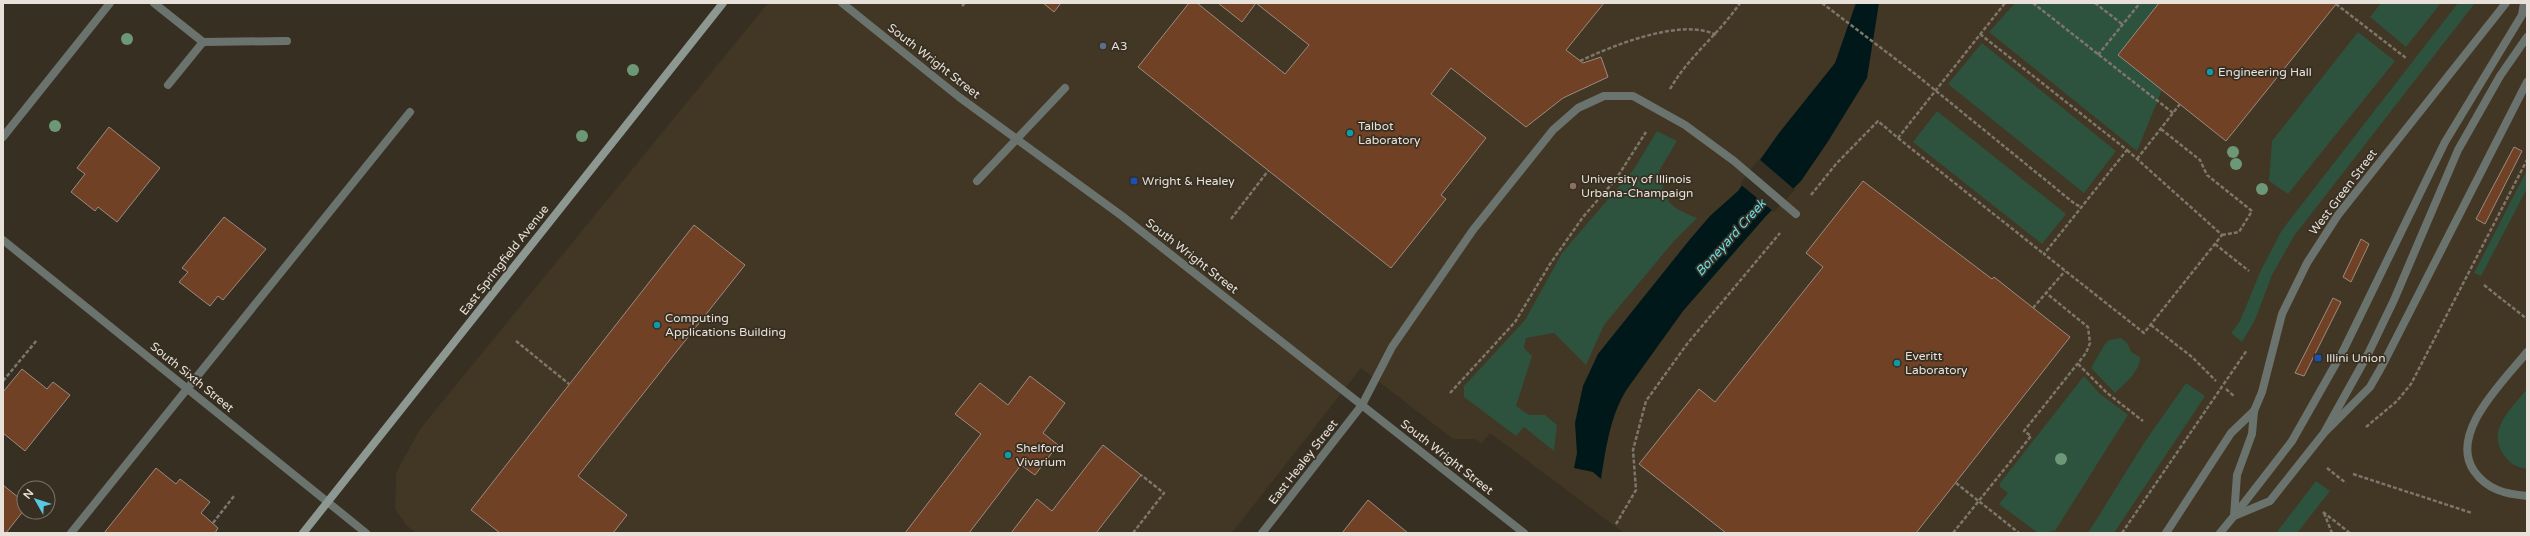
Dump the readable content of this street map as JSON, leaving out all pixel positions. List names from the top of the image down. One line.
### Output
{"streets":{"main road":["East Springfield Avenue"],"street":["South Wright Street","West Green Street","South Sixth Street","East Healey Street"]},"crossings":[["South Wright Street","East Healey Street"],["East Springfield Avenue","South Sixth Street"]],"water":["Boneyard Creek"],"places":{"other":["A3","Engineering Hall","Talbot Laboratory","University of Illinois Urbana-Champaign","Computing Applications Building","Everitt Laboratory","Shelford Vivarium"],"transit":["Wright & Healey","Illini Union"]},"north":"top left"}
